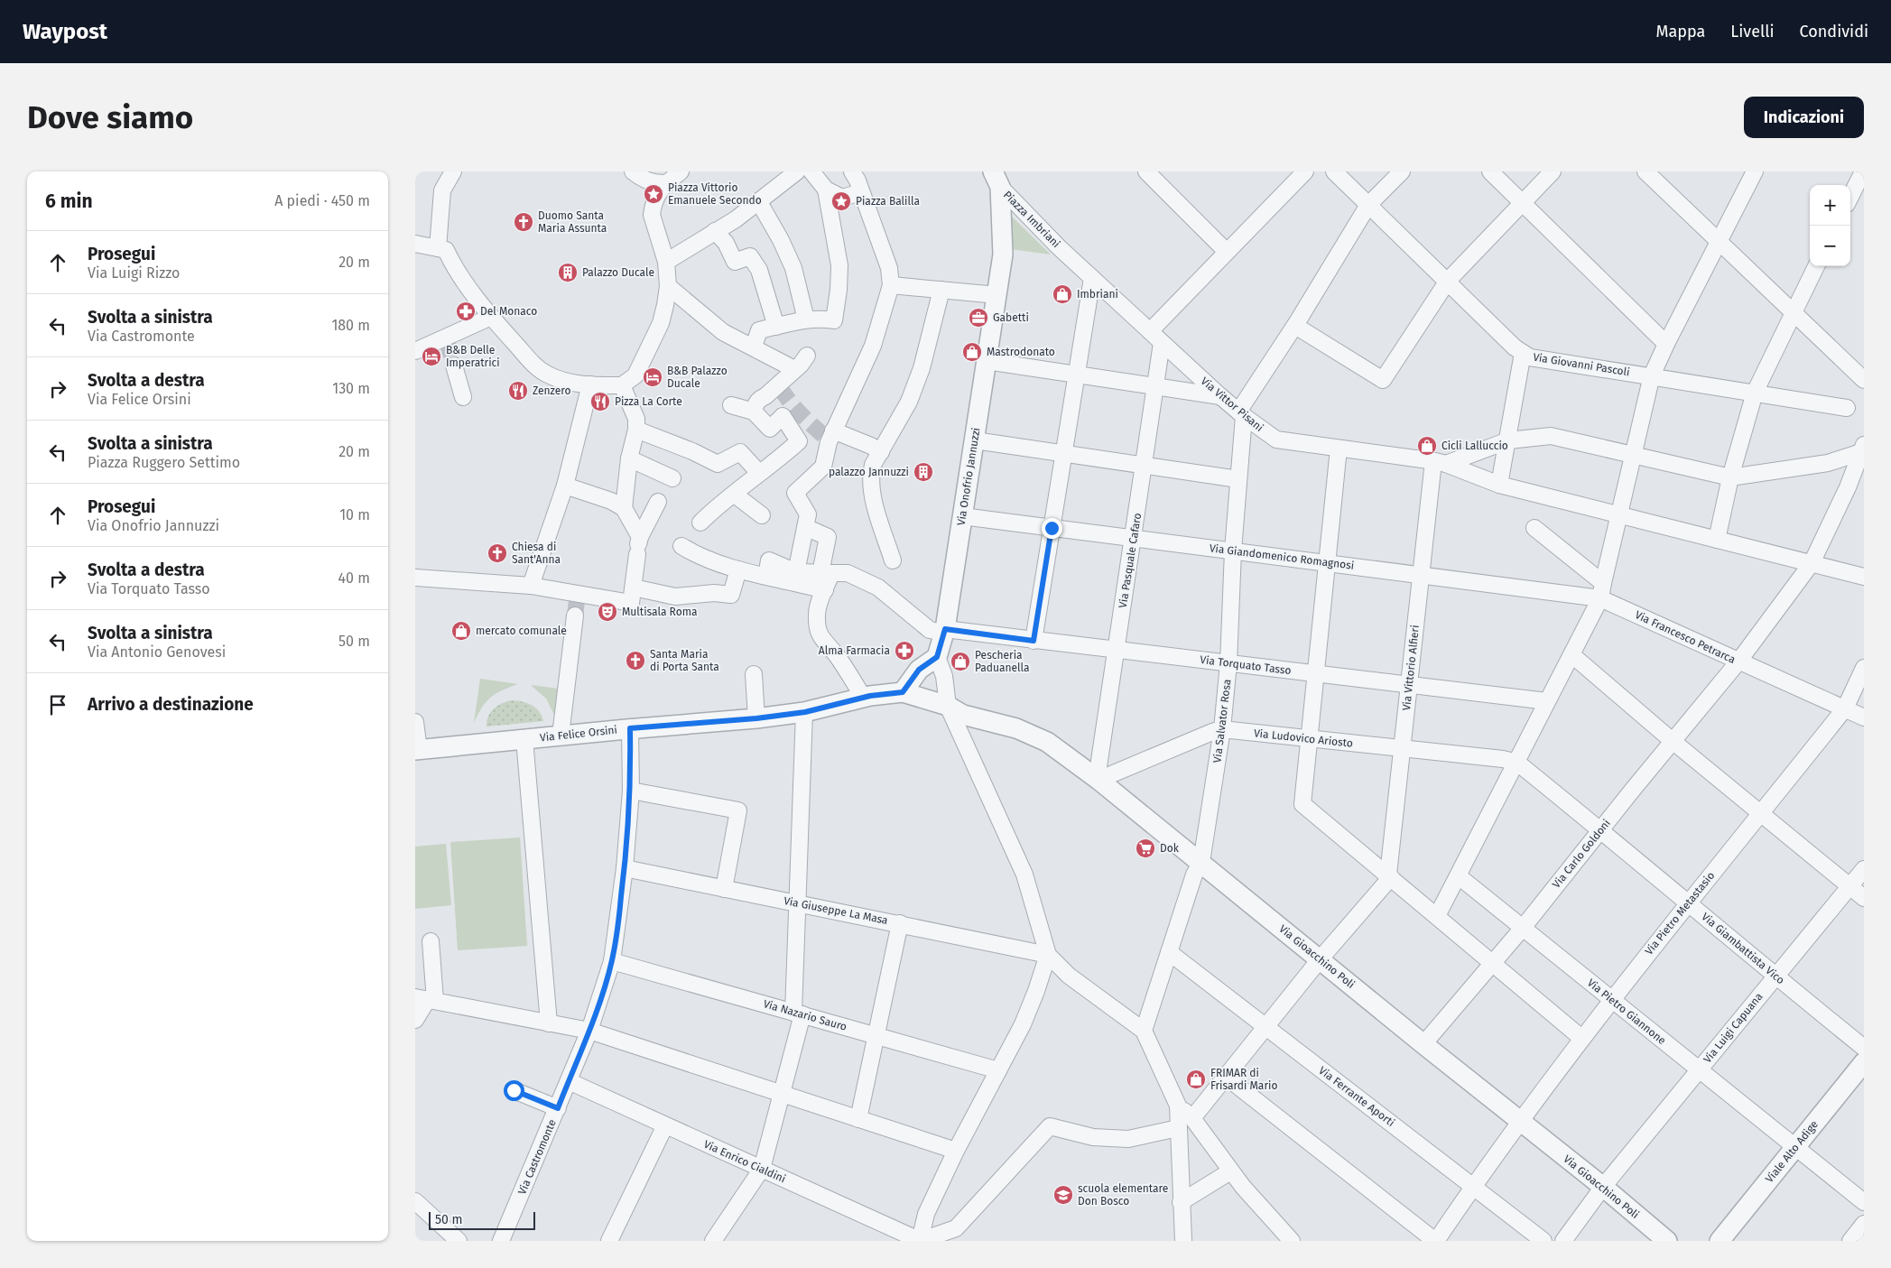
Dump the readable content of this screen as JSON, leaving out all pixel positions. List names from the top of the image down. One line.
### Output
{"streets":{"street":["Piazza Imbriani","Via Giovanni Pascoli","Via Vittor Pisani","Via Onofrio Jannuzzi","Via Giandomenico Romagnosi","Via Pasquale Cafaro","Via Francesco Petrarca","Via Torquato Tasso","Via Vittorio Alfieri","Via Salvator Rosa","Via Felice Orsini","Via Ludovico Ariosto","Via Carlo Goldoni","Via Giuseppe La Masa","Via Pietro Metastasio","Via Giambattista Vico","Via Gioacchino Poli","Via Pietro Giannone","Via Nazario Sauro","Via Luigi Capuana","Via Ferrante Aporti","Viale Alto Adige","Via Castromonte","Via Enrico Cialdini"]},"crossings":[["Piazza Imbriani","Via Vittor Pisani"],["Piazza Imbriani","Via Onofrio Jannuzzi"],["Via Vittor Pisani","Via Pasquale Cafaro"],["Via Vittor Pisani","Via Vittorio Alfieri"],["Via Vittor Pisani","Via Salvator Rosa"],["Via Onofrio Jannuzzi","Via Giandomenico Romagnosi"],["Via Onofrio Jannuzzi","Via Torquato Tasso"],["Via Giandomenico Romagnosi","Via Pasquale Cafaro"],["Via Giandomenico Romagnosi","Via Francesco Petrarca"],["Via Giandomenico Romagnosi","Via Vittorio Alfieri"],["Via Giandomenico Romagnosi","Via Salvator Rosa"],["Via Pasquale Cafaro","Via Torquato Tasso"],["Via Pasquale Cafaro","Via Ludovico Ariosto"],["Via Pasquale Cafaro","Via Gioacchino Poli"],["Via Francesco Petrarca","Via Carlo Goldoni"],["Via Francesco Petrarca","Via Pietro Metastasio"],["Via Torquato Tasso","Via Vittorio Alfieri"],["Via Torquato Tasso","Via Salvator Rosa"],["Via Vittorio Alfieri","Via Ludovico Ariosto"],["Via Salvator Rosa","Via Ludovico Ariosto"],["Via Salvator Rosa","Via Gioacchino Poli"],["Via Salvator Rosa","Via Ferrante Aporti"],["Via Felice Orsini","Via Gioacchino Poli"],["Via Felice Orsini","Via Castromonte"],["Via Ludovico Ariosto","Via Giambattista Vico"],["Via Ludovico Ariosto","Via Gioacchino Poli"],["Via Carlo Goldoni","Via Giambattista Vico"],["Via Carlo Goldoni","Via Gioacchino Poli"],["Via Carlo Goldoni","Via Pietro Giannone"],["Via Giuseppe La Masa","Via Castromonte"],["Via Pietro Metastasio","Via Giambattista Vico"],["Via Pietro Metastasio","Via Gioacchino Poli"],["Via Pietro Metastasio","Via Pietro Giannone"],["Via Pietro Metastasio","Via Ferrante Aporti"],["Via Giambattista Vico","Via Luigi Capuana"],["Via Gioacchino Poli","Via Luigi Capuana"],["Via Pietro Giannone","Via Luigi Capuana"],["Via Pietro Giannone","Viale Alto Adige"],["Via Nazario Sauro","Via Castromonte"],["Via Castromonte","Via Enrico Cialdini"]],"places":{"place":["Piazza Vittorio Emanuele Secondo","Piazza Balilla"],"church":["Duomo Santa Maria Assunta","Chiesa di Sant'Anna","Santa Maria di Porta Santa"],"building":["Palazzo Ducale","palazzo Jannuzzi"],"shop":["Imbriani","Mastrodonato","Cicli Lalluccio","mercato comunale","Pescheria Paduanella","FRIMAR di Frisardi Mario"],"pharmacy":["Del Monaco","Alma Farmacia"],"office":["Gabetti"],"hotel":["B&B Delle Imperatrici","B&B Palazzo Ducale"],"restaurant":["Zenzero","Pizza La Corte"],"theatre":["Multisala Roma"],"supermarket":["Dok"],"school or university":["scuola elementare Don Bosco"]},"scale_bar":"50 m","page":{"header":"Waypost","nav":["Mappa","Livelli","Condividi"],"buttons":"Indicazioni","title":"Dove siamo","heading":["6 min","A piedi · 450 m"],"map_buttons":["+","−"],"list":[["Prosegui","Via Luigi Rizzo","20 m"],["Svolta a sinistra","Via Castromonte","180 m"],["Svolta a destra","Via Felice Orsini","130 m"],["Svolta a sinistra","Piazza Ruggero Settimo","20 m"],["Prosegui","Via Onofrio Jannuzzi","10 m"],["Svolta a destra","Via Torquato Tasso","40 m"],["Svolta a sinistra","Via Antonio Genovesi","50 m"],"Arrivo a destinazione"],"scale":"50 m"}}
